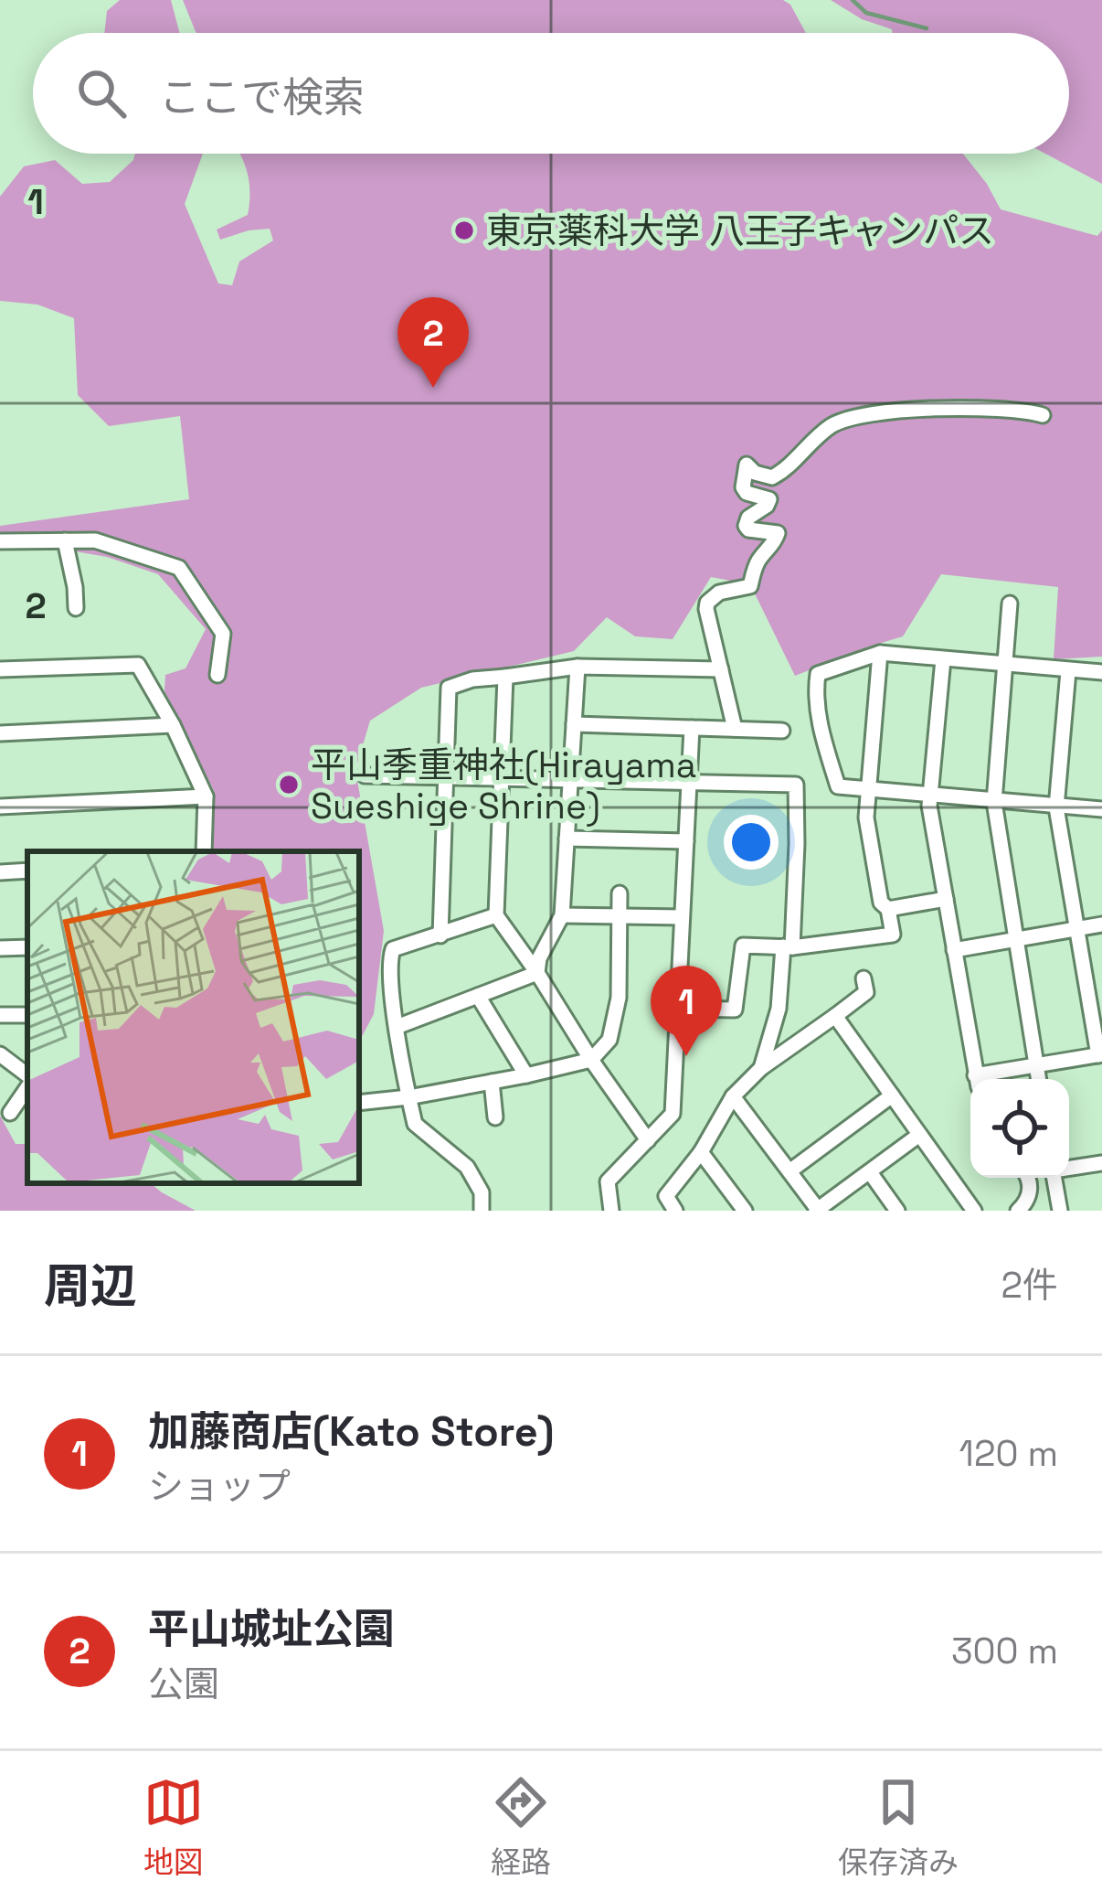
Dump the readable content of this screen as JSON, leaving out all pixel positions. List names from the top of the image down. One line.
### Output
{"places":["東京薬科大学 八王子キャンパス","平山季重神社(Hirayama Sueshige Shrine)"],"page":{"search":"ここで検索","pins":["2","1"],"heading":["周辺","2件"],"list":[{"mark":"1","name":"加藤商店(Kato Store)","note":"ショップ","value":"120 m"},{"mark":"2","name":"平山城址公園","note":"公園","value":"300 m"}],"nav":["地図","経路","保存済み"]},"grid":{"rows":["1","2"]}}
